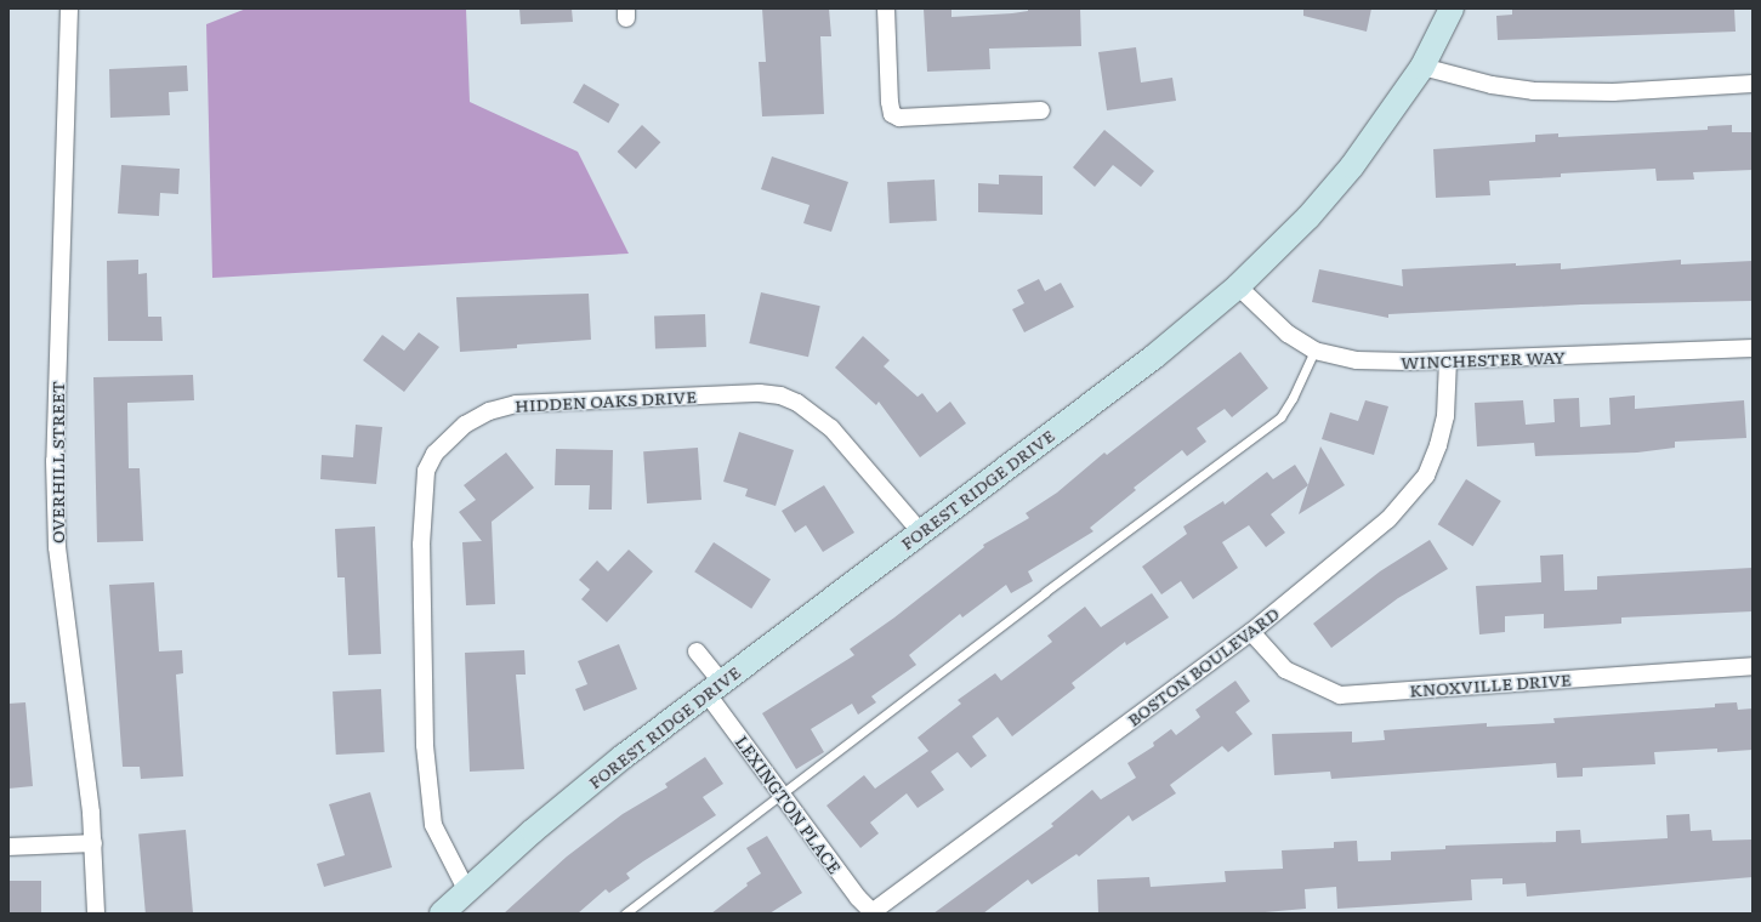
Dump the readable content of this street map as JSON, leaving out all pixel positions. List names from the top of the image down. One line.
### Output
{"streets":{"main road":["FOREST RIDGE DRIVE"],"street":["WINCHESTER WAY","HIDDEN OAKS DRIVE","OVERHILL STREET","BOSTON BOULEVARD","KNOXVILLE DRIVE","LEXINGTON PLACE"]},"crossings":[["WINCHESTER WAY","FOREST RIDGE DRIVE"],["WINCHESTER WAY","BOSTON BOULEVARD"],["HIDDEN OAKS DRIVE","FOREST RIDGE DRIVE"],["FOREST RIDGE DRIVE","LEXINGTON PLACE"],["BOSTON BOULEVARD","KNOXVILLE DRIVE"],["BOSTON BOULEVARD","LEXINGTON PLACE"]]}
